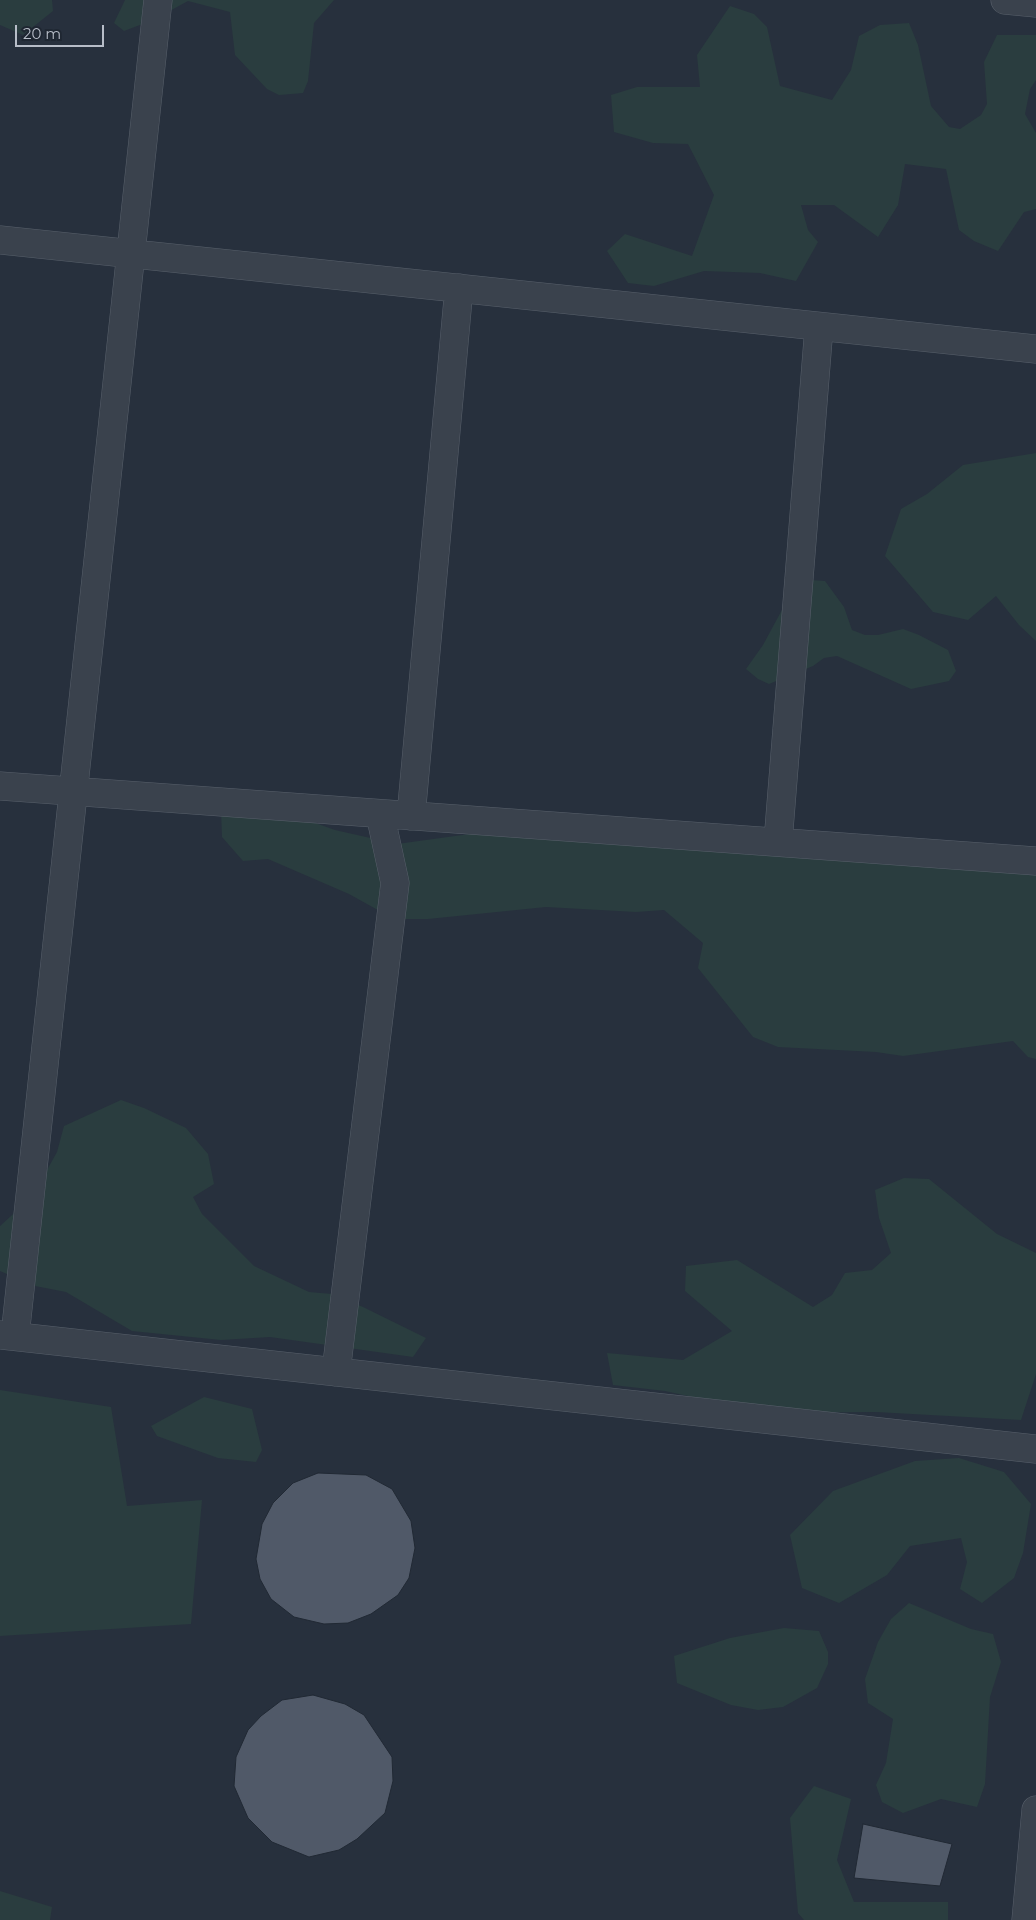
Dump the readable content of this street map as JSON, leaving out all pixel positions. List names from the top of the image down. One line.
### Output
{"scale_bar":"20 m"}
